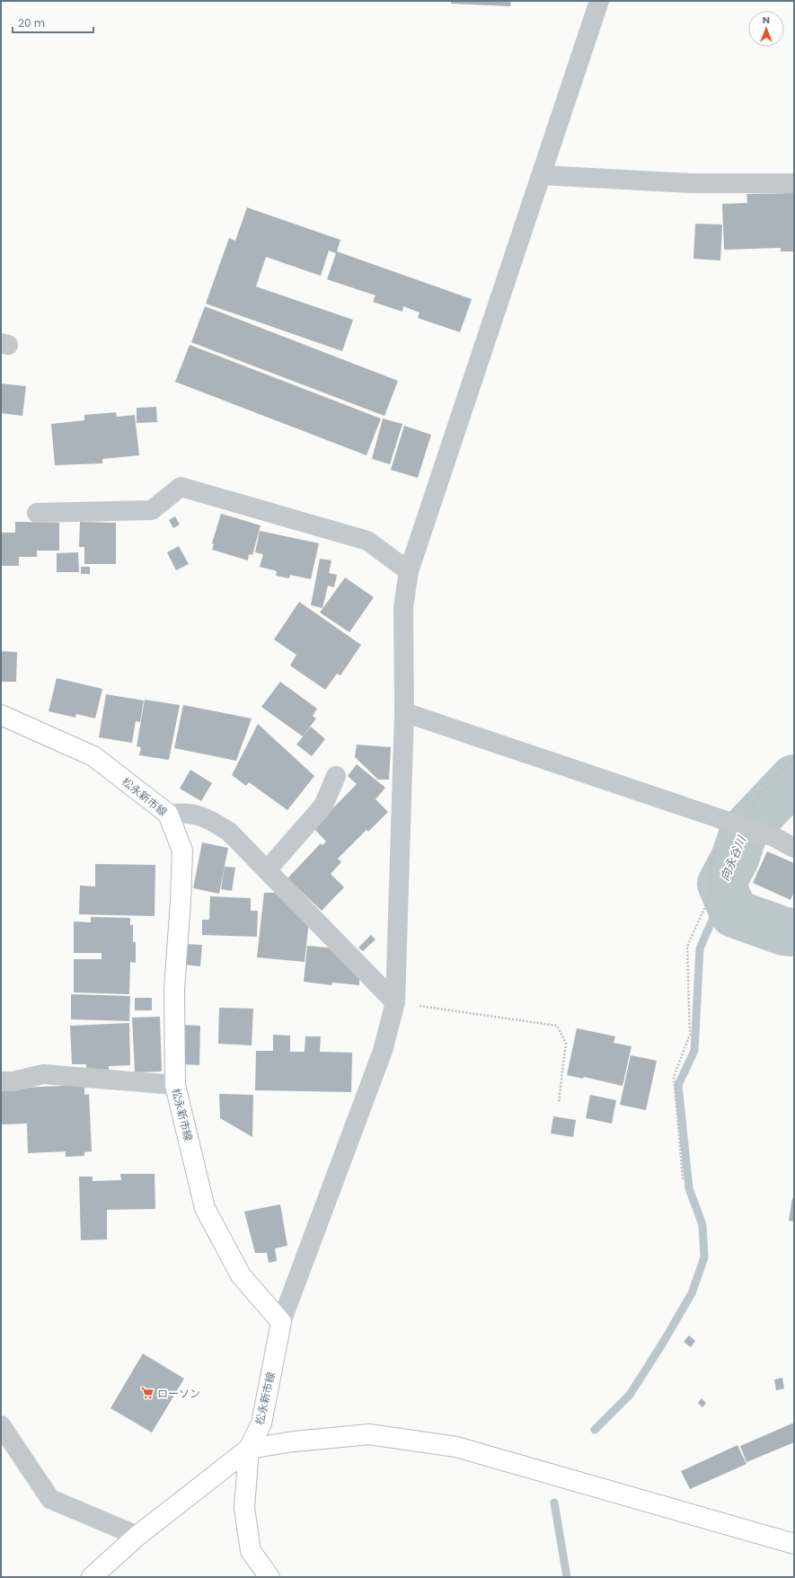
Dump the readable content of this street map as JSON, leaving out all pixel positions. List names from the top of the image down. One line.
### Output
{"streets":{"main road":["松永新市線"]},"water":["向永谷川"],"places":{"supermarket":["ローソン"]},"scale_bar":"20 m","north":"top"}
